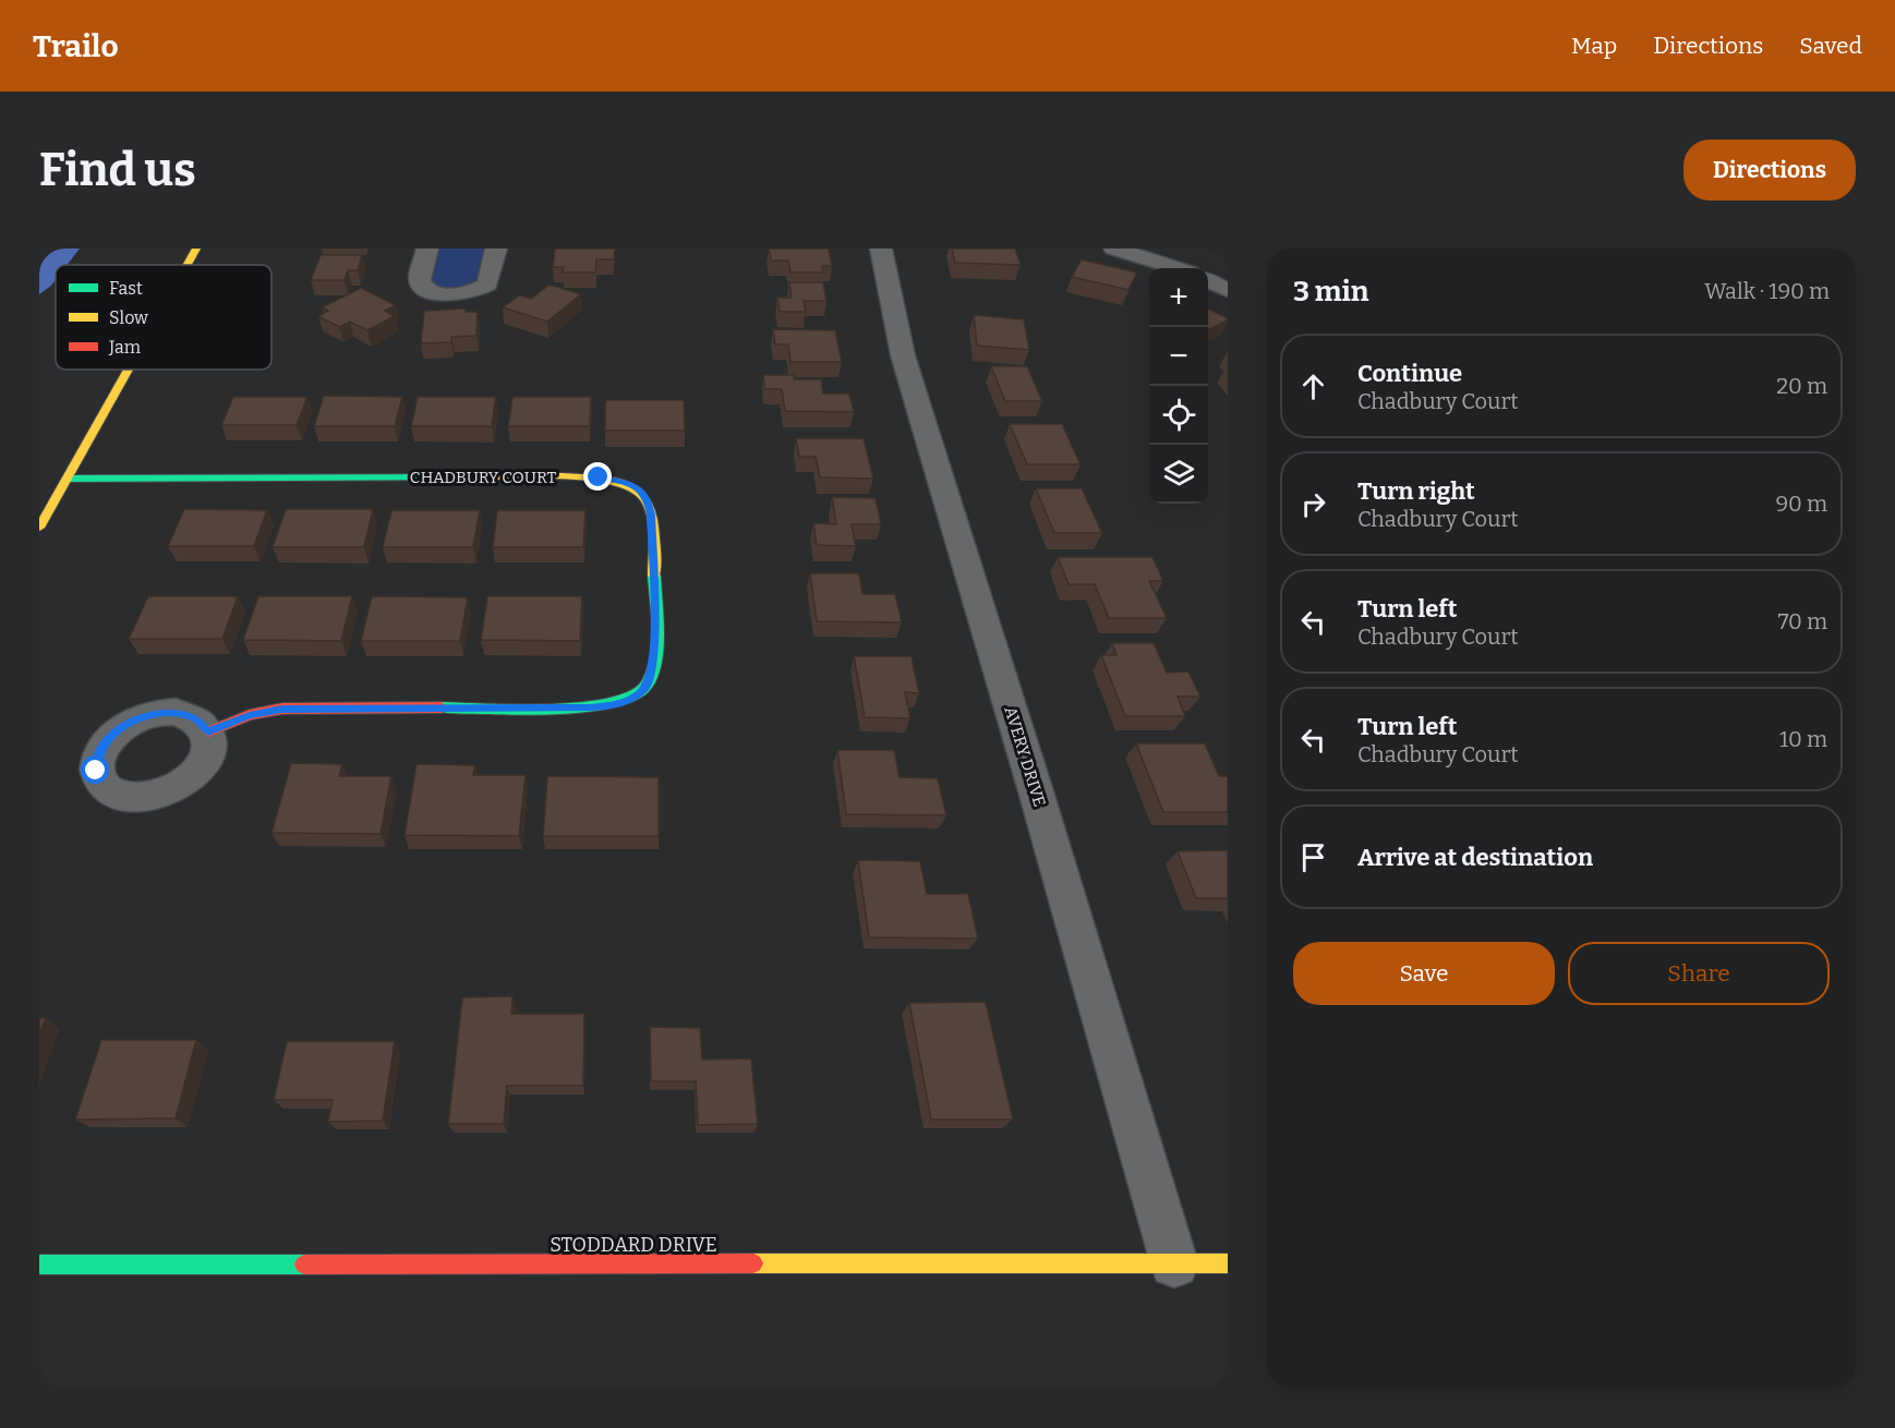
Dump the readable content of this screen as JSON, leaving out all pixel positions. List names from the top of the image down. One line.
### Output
{"streets":{"street":["CHADBURY COURT","AVERY DRIVE","STODDARD DRIVE"]},"crossings":[["AVERY DRIVE","STODDARD DRIVE"]],"legend":["Fast","Slow","Jam"],"page":{"header":"Trailo","nav":["Map","Directions","Saved"],"buttons":["Directions",["Save","Share"]],"title":"Find us","heading":["3 min","Walk · 190 m"],"map_buttons":["+","−"],"list":[["Continue","Chadbury Court","20 m"],["Turn right","Chadbury Court","90 m"],["Turn left","Chadbury Court","70 m"],["Turn left","Chadbury Court","10 m"],"Arrive at destination"]}}
